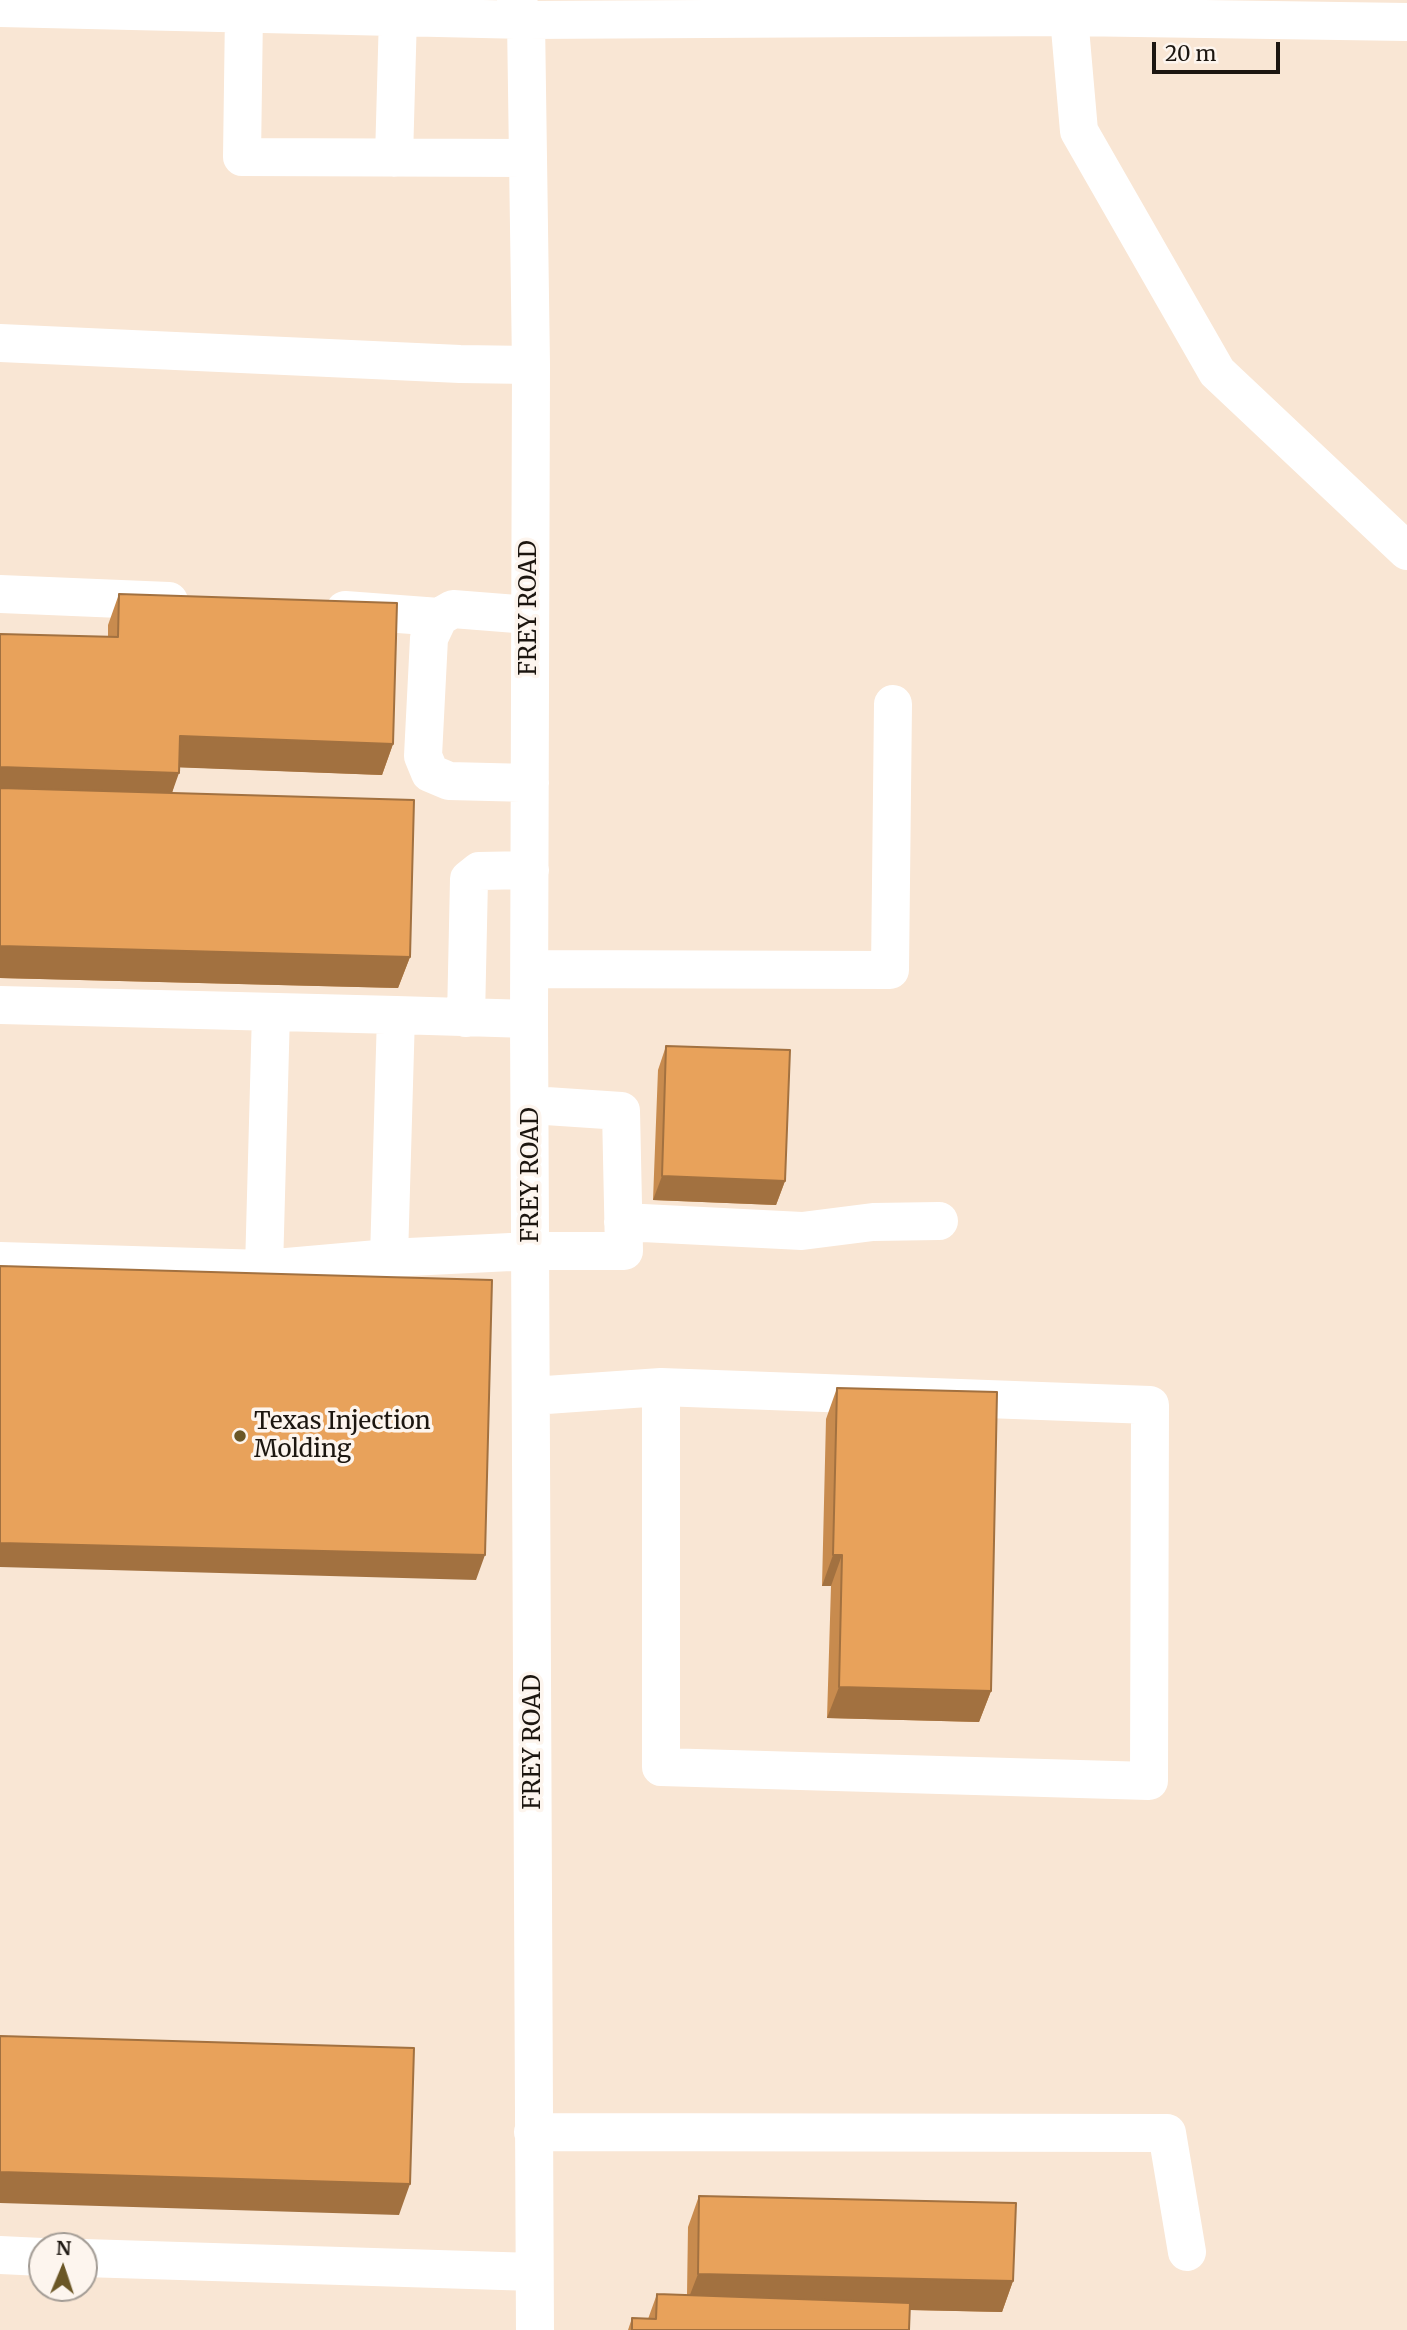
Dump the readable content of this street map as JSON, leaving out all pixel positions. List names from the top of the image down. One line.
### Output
{"streets":{"street":["FREY ROAD"]},"places":["Texas Injection Molding"],"scale_bar":"20 m","north":"top"}
